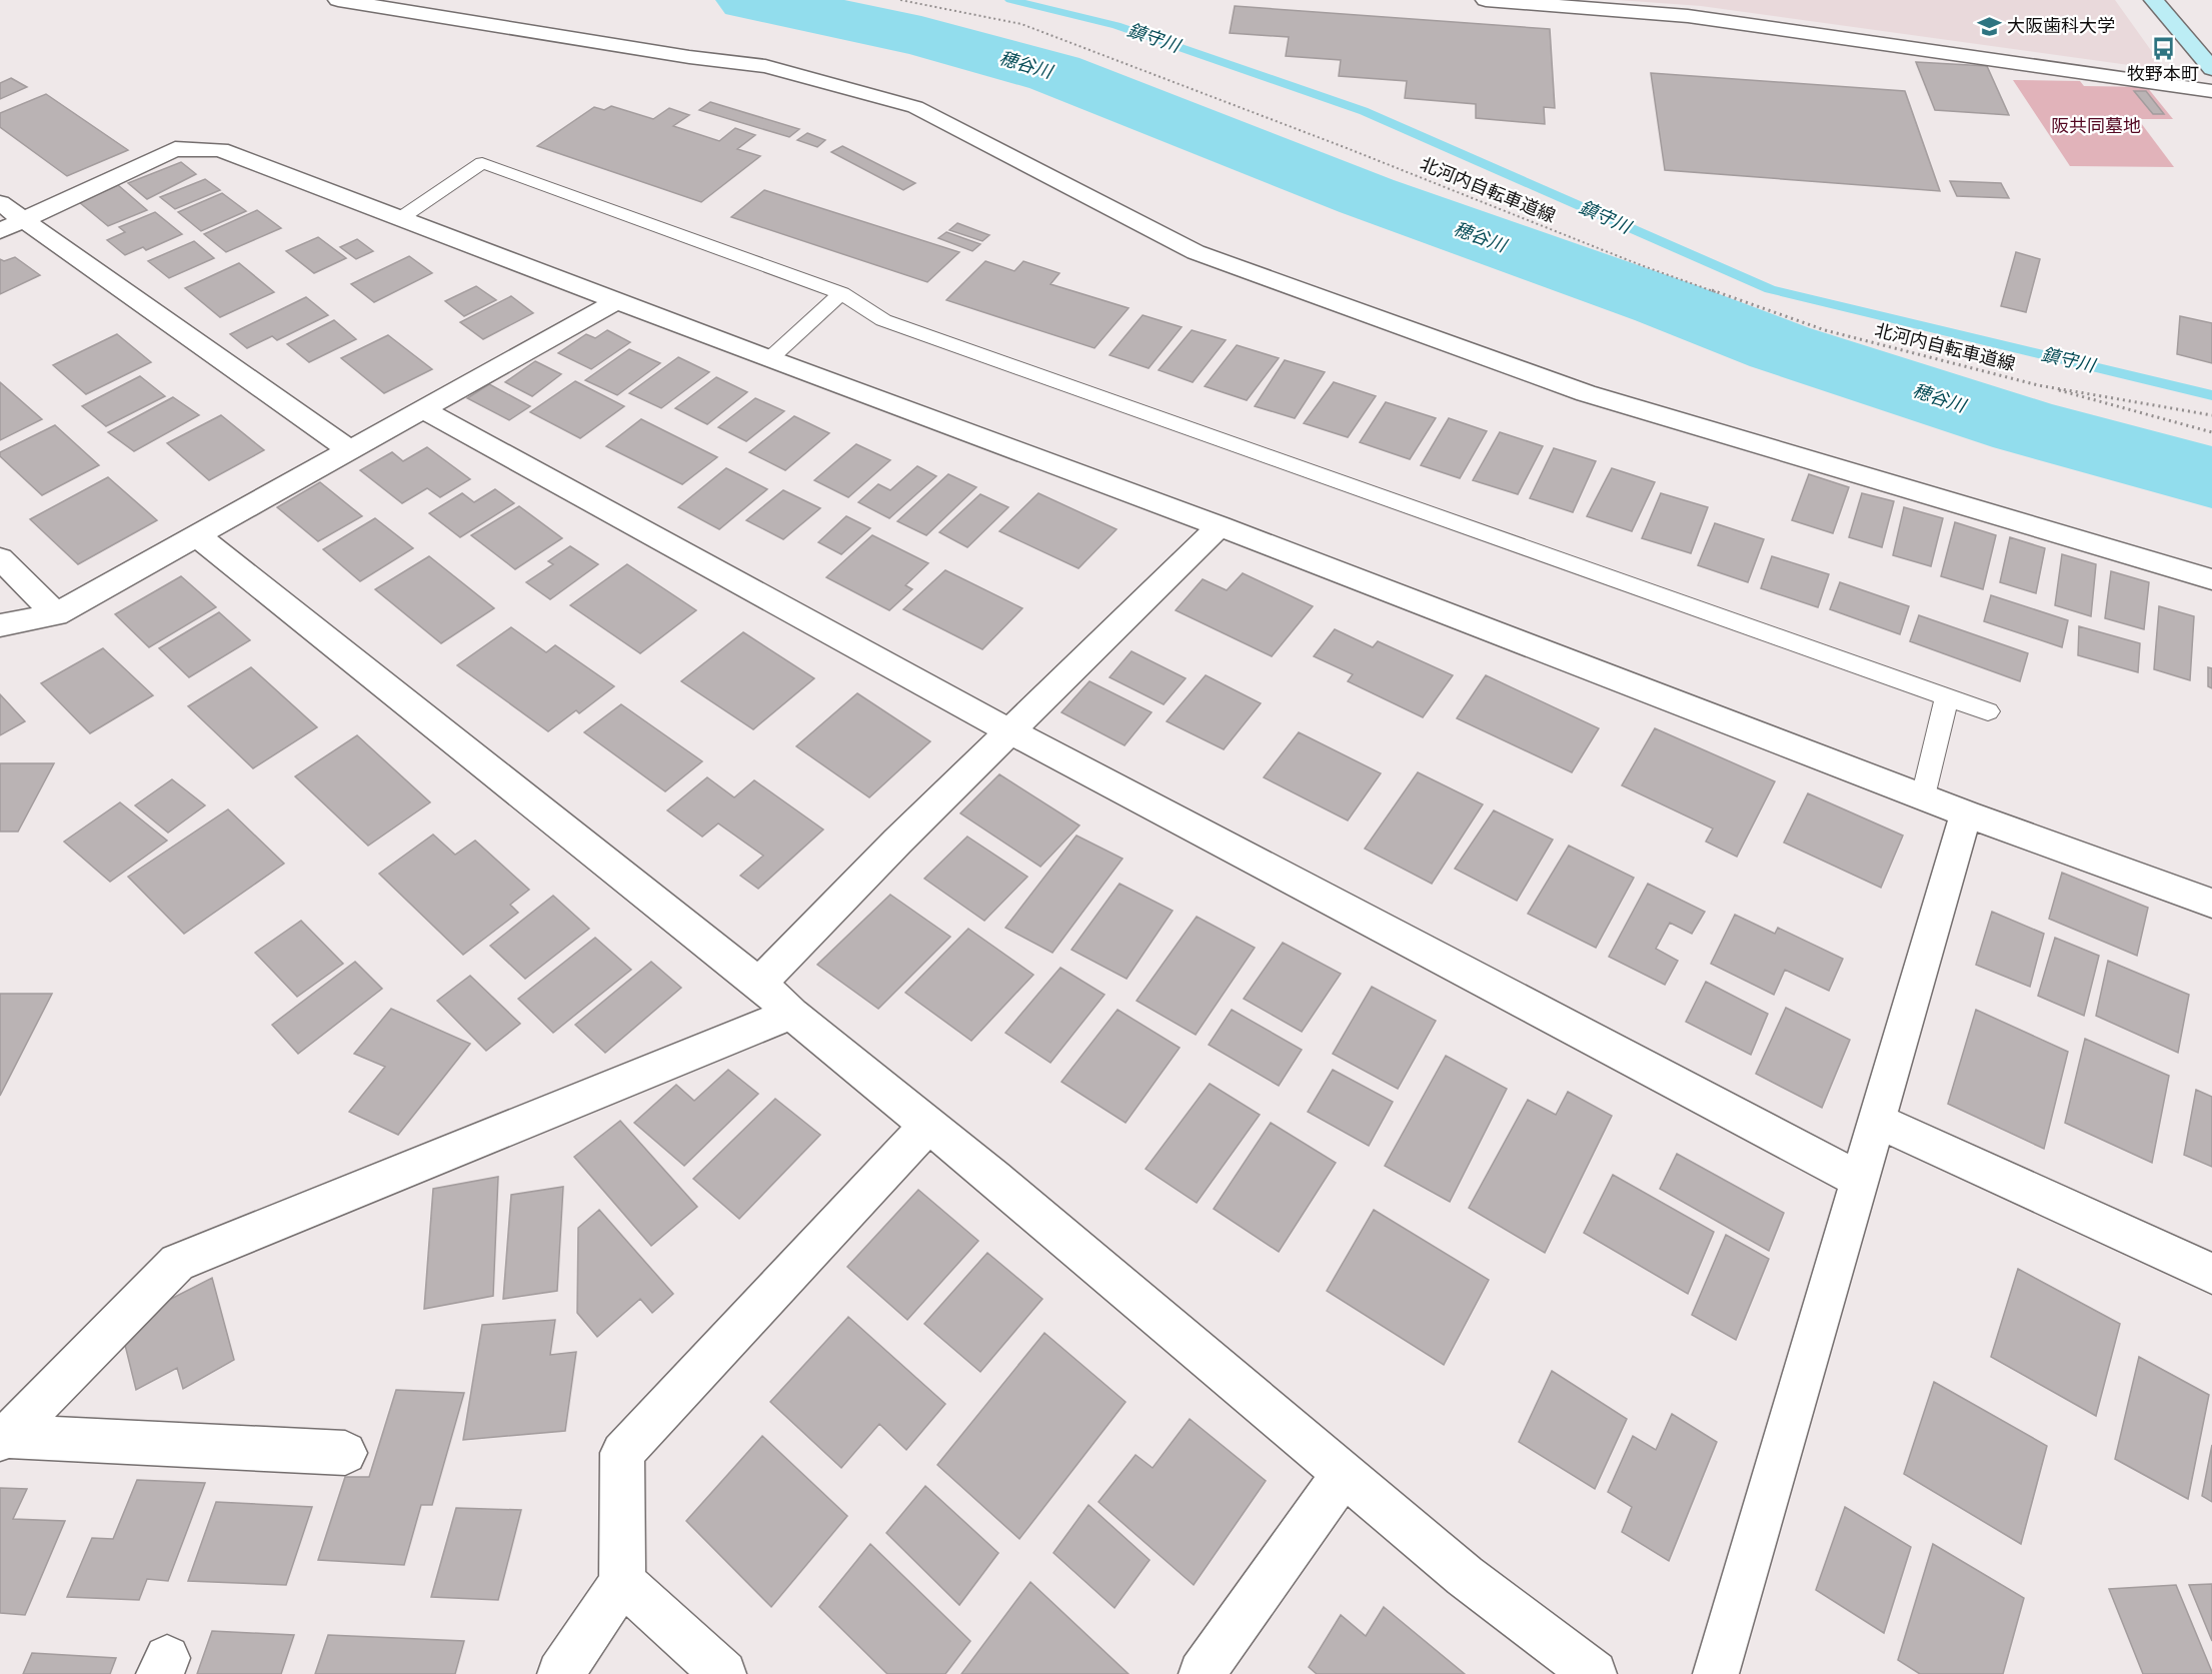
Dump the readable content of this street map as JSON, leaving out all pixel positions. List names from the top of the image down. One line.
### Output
{"streets":{"path":["北河内自転車道線"]},"water":["鎮守川","穂谷川"],"parks":["阪共同墓地"],"places":{"school or university":["大阪歯科大学"],"bus stop":["牧野本町"]}}
